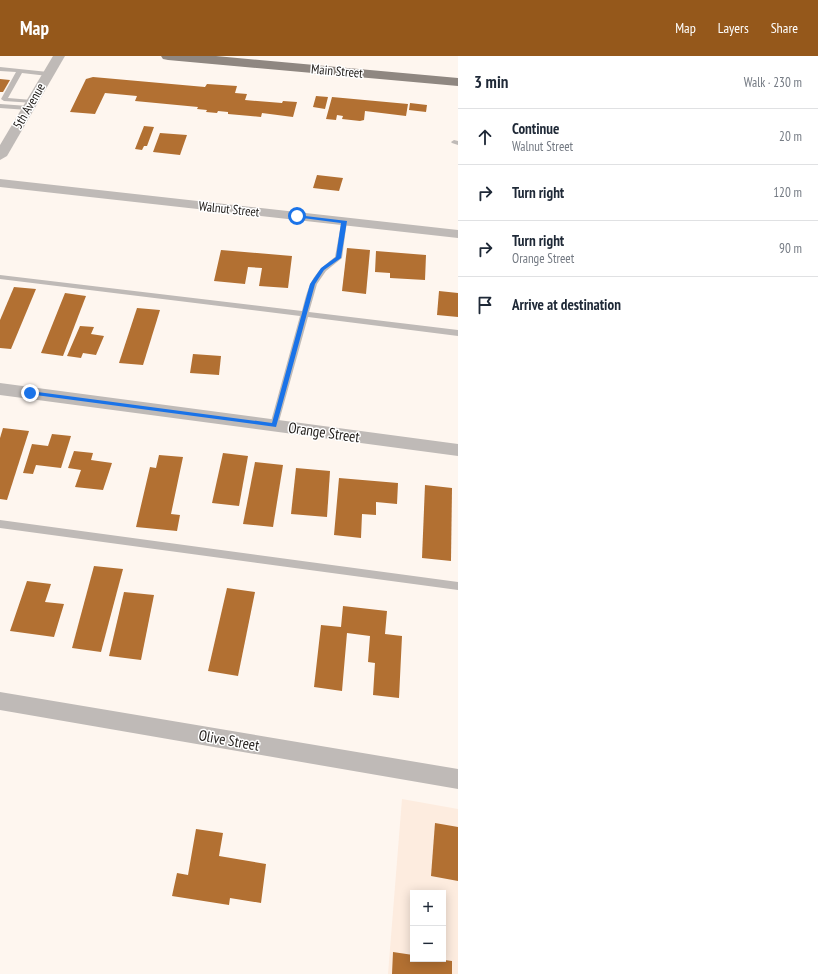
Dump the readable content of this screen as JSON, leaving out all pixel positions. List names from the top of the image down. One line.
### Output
{"streets":{"main road":["Main Street"],"street":["5th Avenue","Walnut Street","Orange Street","Olive Street"]},"page":{"header":"Map","nav":["Map","Layers","Share"],"heading":["3 min","Walk · 230 m"],"list":[["Continue","Walnut Street","20 m"],["Turn right","120 m"],["Turn right","Orange Street","90 m"],"Arrive at destination"],"map_buttons":["+","−"]}}
